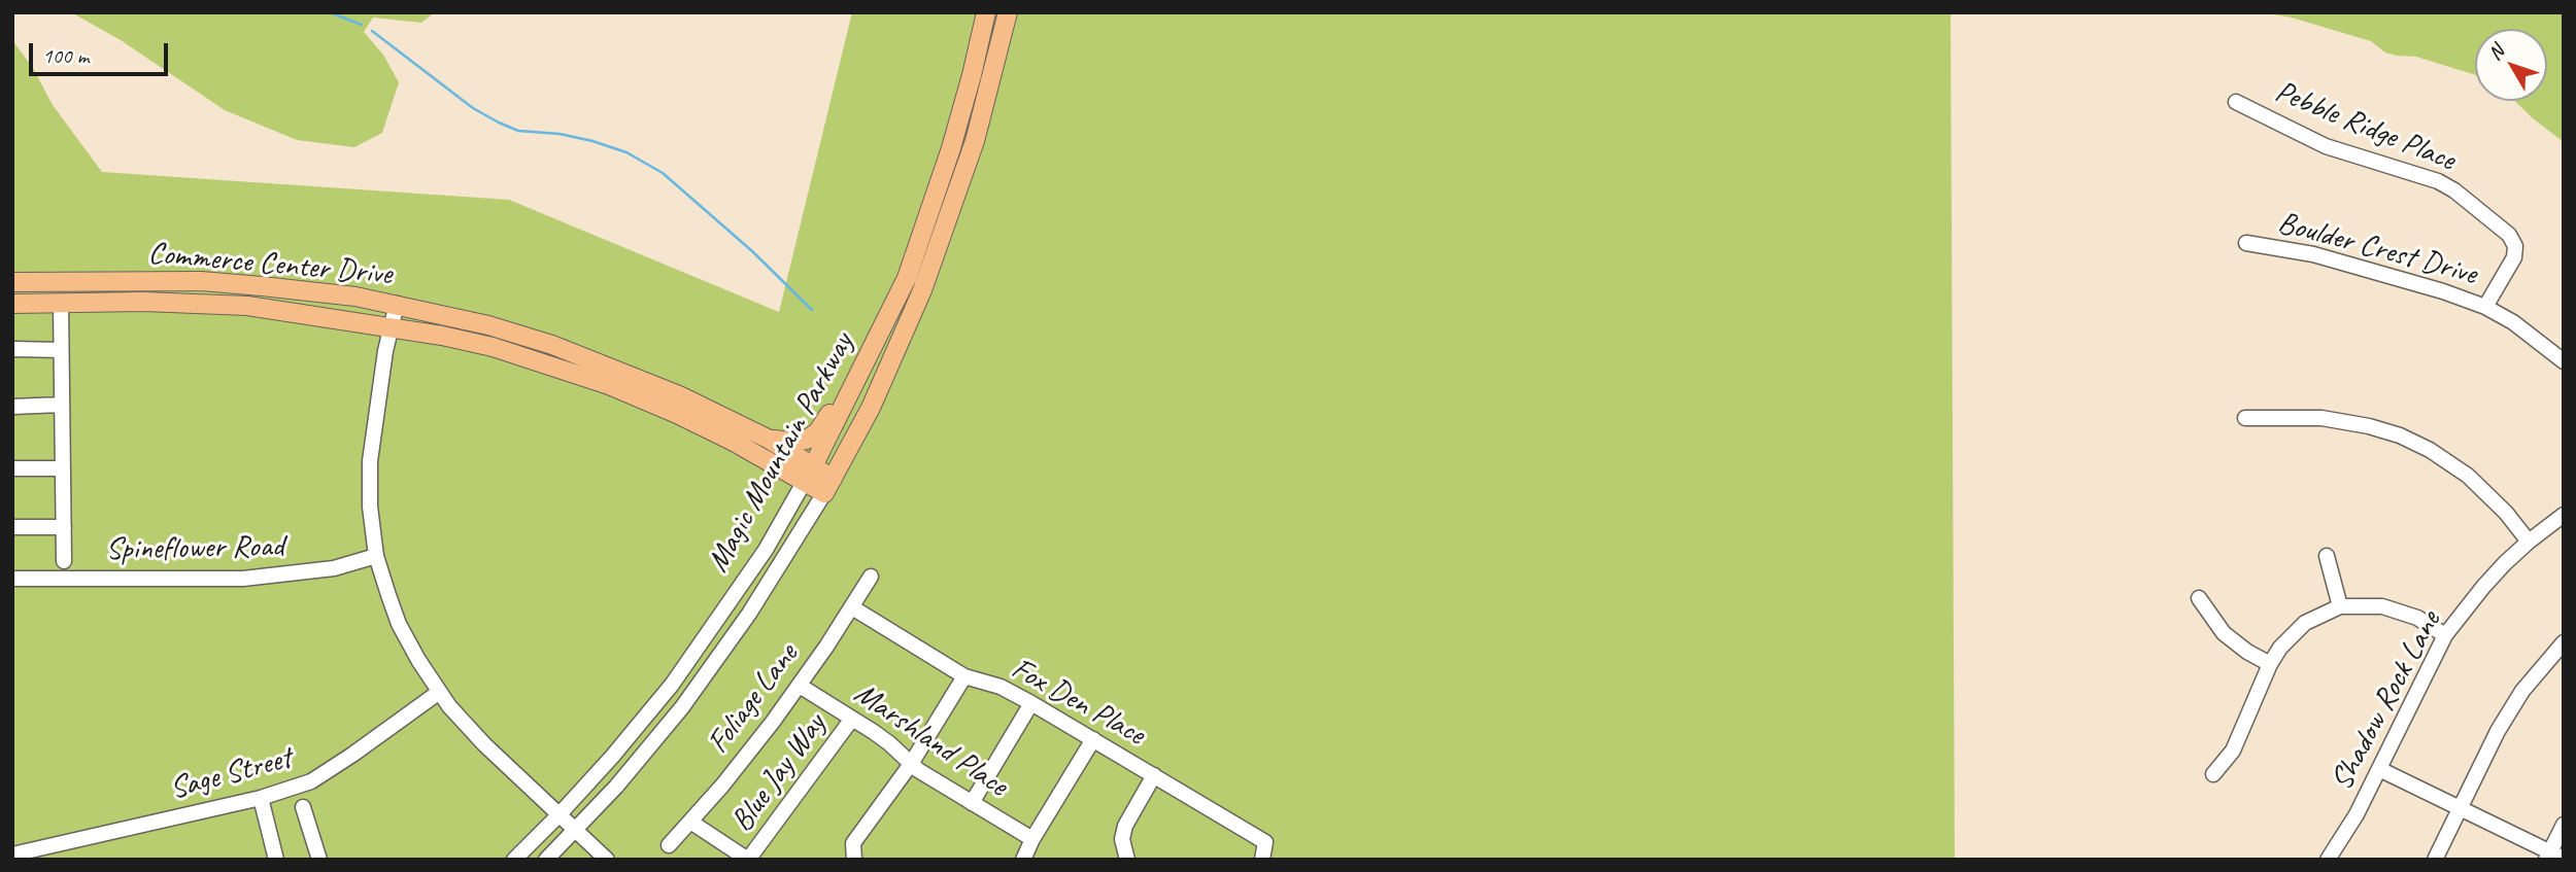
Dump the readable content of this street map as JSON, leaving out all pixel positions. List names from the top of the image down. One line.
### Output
{"streets":{"main road":["Commerce Center Drive","Magic Mountain Parkway"],"street":["Pebble Ridge Place","Boulder Crest Drive","Spineflower Road","Foliage Lane","Shadow Rock Lane","Fox Den Place","Marshland Place","Blue Jay Way","Sage Street"]},"crossings":[["Pebble Ridge Place","Boulder Crest Drive"],["Commerce Center Drive","Magic Mountain Parkway"],["Foliage Lane","Fox Den Place"],["Foliage Lane","Marshland Place"],["Marshland Place","Blue Jay Way"]],"scale_bar":"100 m","north":"top left"}
